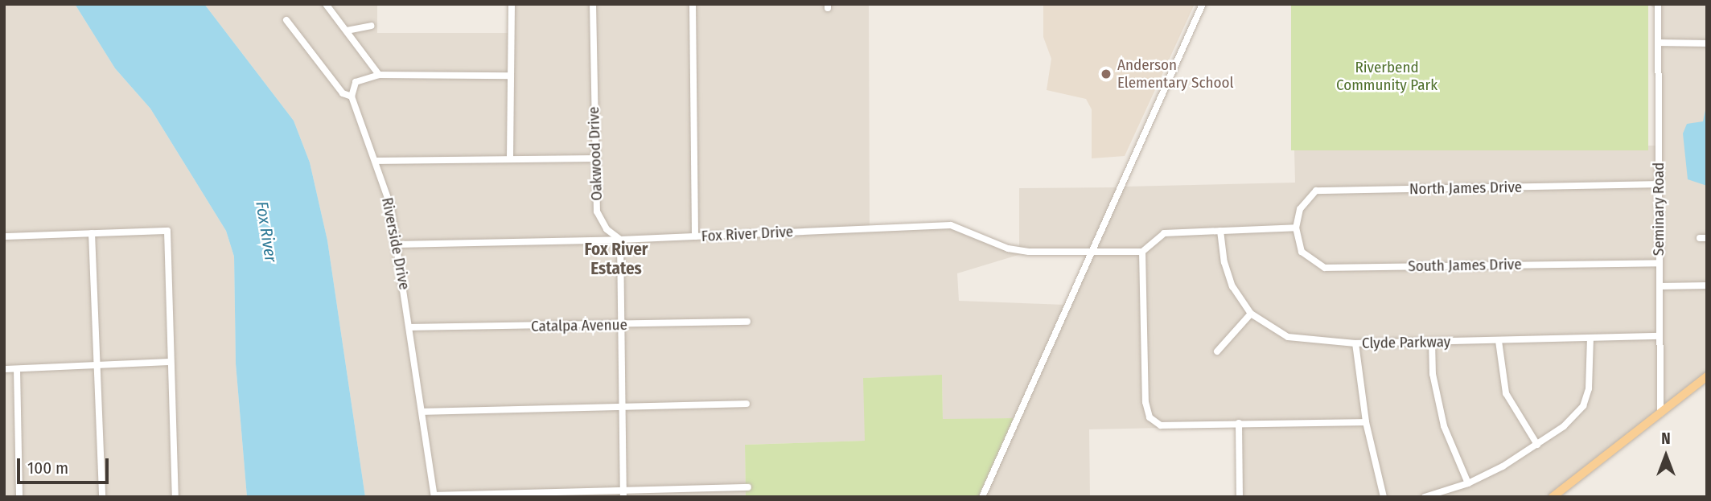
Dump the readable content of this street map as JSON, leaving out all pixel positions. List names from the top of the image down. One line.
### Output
{"streets":{"street":["Oakwood Drive","North James Drive","Seminary Road","Fox River Drive","Riverside Drive","South James Drive","Catalpa Avenue","Clyde Parkway"]},"crossings":[["Oakwood Drive","Fox River Drive"],["North James Drive","Seminary Road"],["North James Drive","South James Drive"],["Seminary Road","South James Drive"],["Seminary Road","Clyde Parkway"],["Fox River Drive","Riverside Drive"],["Riverside Drive","Catalpa Avenue"]],"districts":["Fox River Estates"],"water":["Fox River"],"parks":["Riverbend Community Park"],"places":["Anderson Elementary School"],"scale_bar":"100 m","north":"top"}
